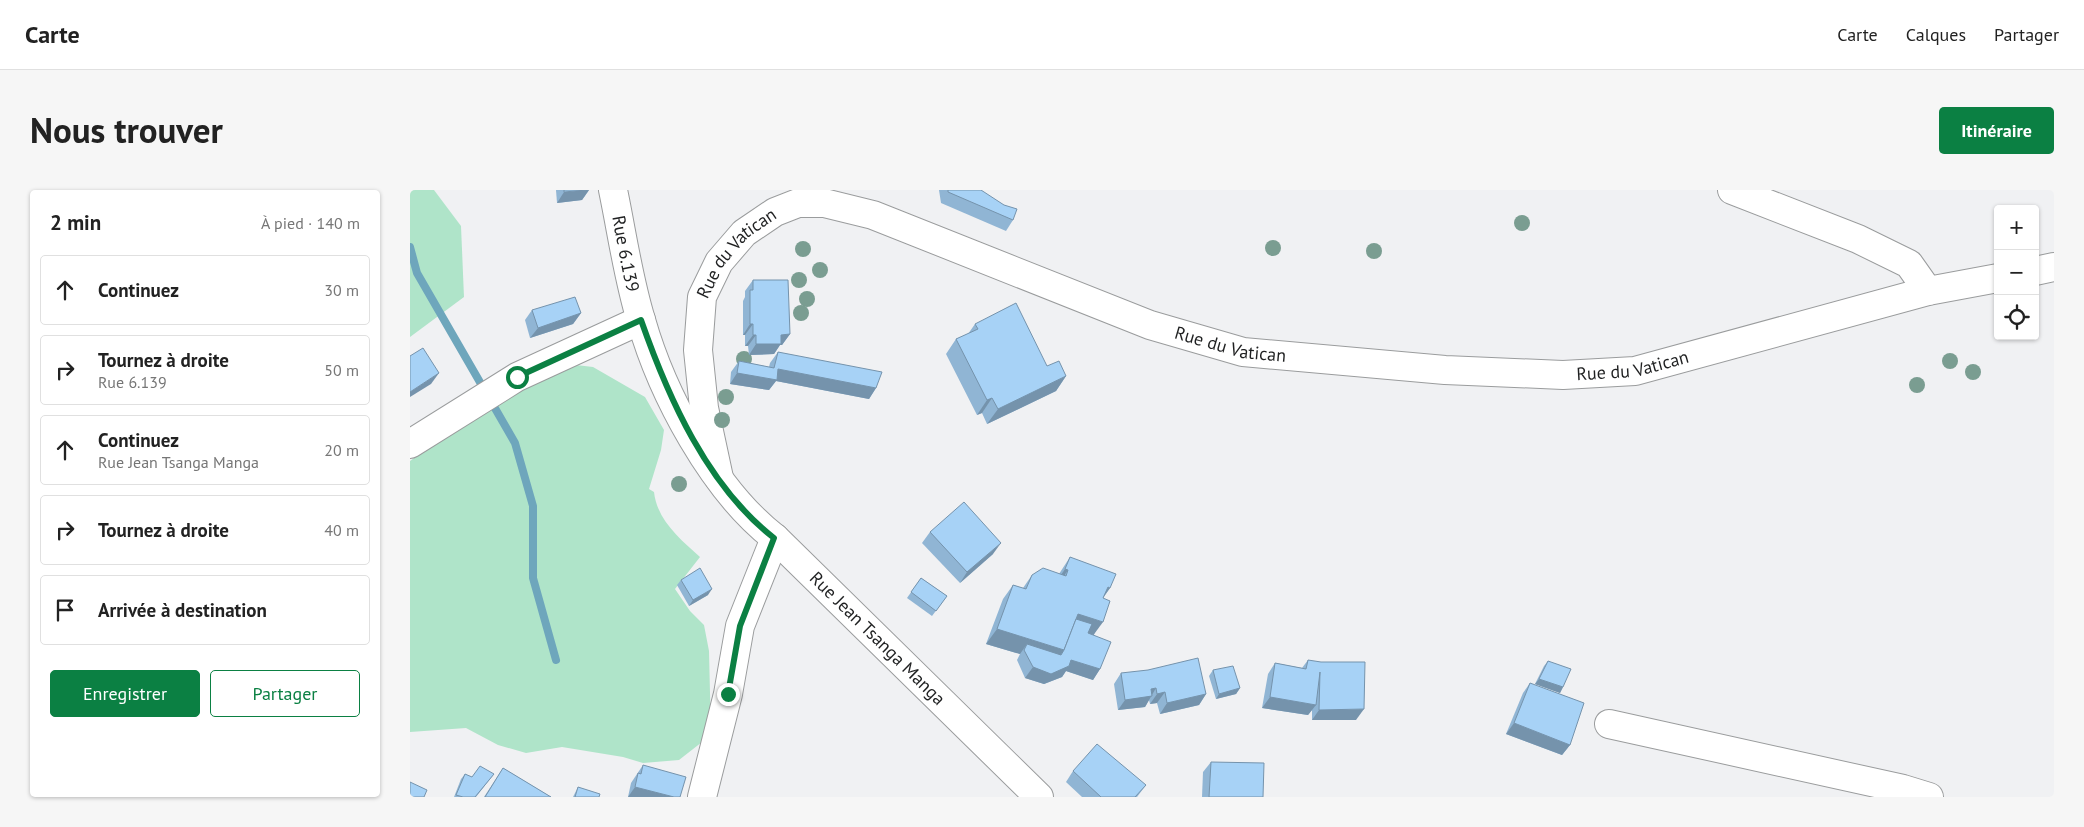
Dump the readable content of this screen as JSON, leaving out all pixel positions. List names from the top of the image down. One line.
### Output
{"streets":{"street":["Rue 6.139","Rue du Vatican","Rue Jean Tsanga Manga"]},"crossings":[["Rue 6.139","Rue du Vatican"],["Rue 6.139","Rue Jean Tsanga Manga"],["Rue du Vatican","Rue Jean Tsanga Manga"]],"page":{"header":"Carte","nav":["Carte","Calques","Partager"],"title":"Nous trouver","buttons":["Itinéraire",["Enregistrer","Partager"]],"heading":["2 min","À pied · 140 m"],"map_buttons":["+","−"],"list":[["Continuez","30 m"],["Tournez à droite","Rue 6.139","50 m"],["Continuez","Rue Jean Tsanga Manga","20 m"],["Tournez à droite","40 m"],"Arrivée à destination"]}}
